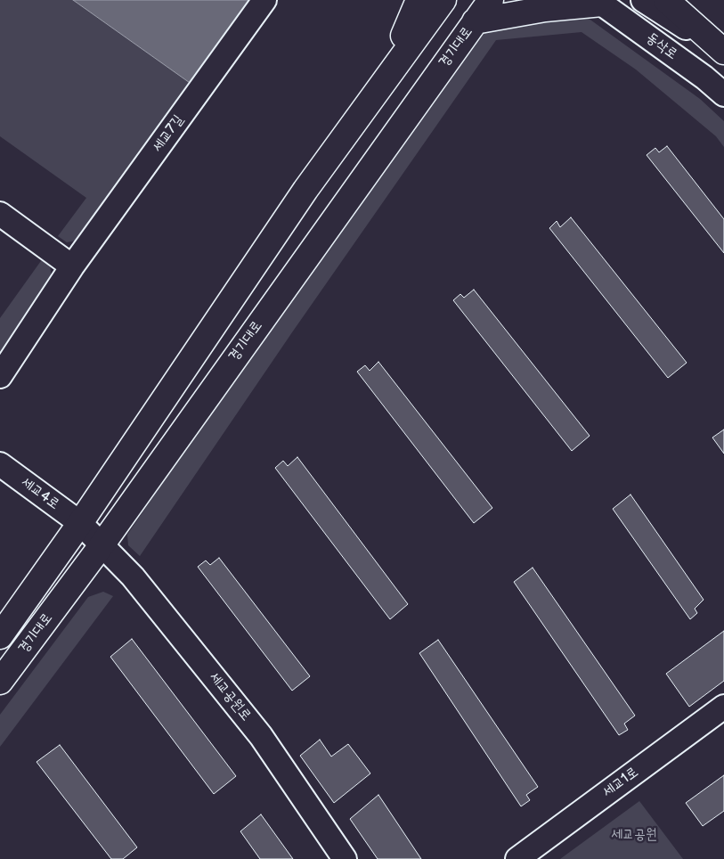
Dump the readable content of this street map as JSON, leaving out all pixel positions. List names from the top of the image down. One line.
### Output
{"streets":{"main road":["경기대로"],"street":["동삭로","세교7길","세교4로","세교공원로","세교1로"]},"crossings":[["경기대로","세교4로"],["경기대로","세교공원로"],["세교4로","세교공원로"]],"parks":["세교공원"]}
